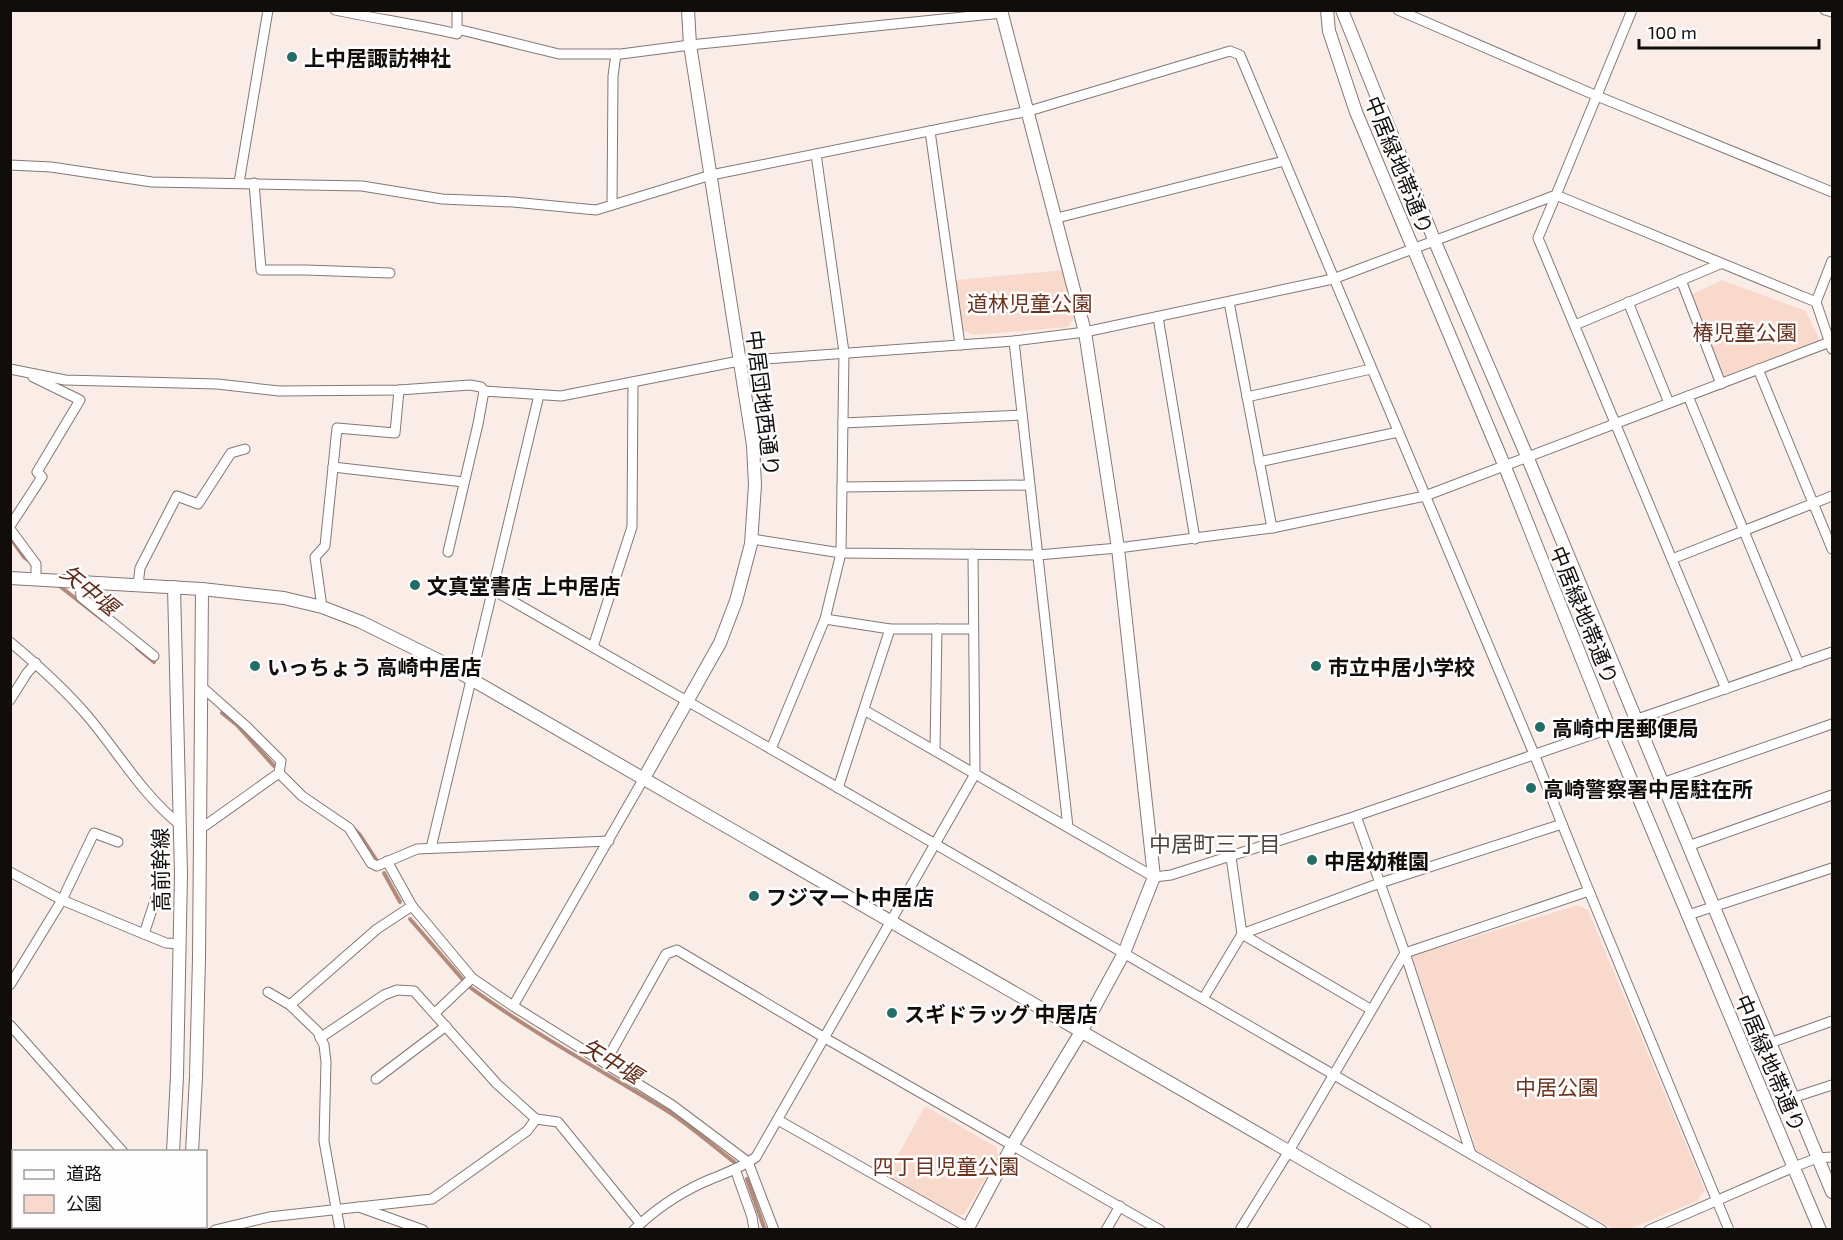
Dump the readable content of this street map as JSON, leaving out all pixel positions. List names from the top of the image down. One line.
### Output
{"streets":{"street":["中居緑地帯通り","中居団地西通り","高前幹線"]},"districts":["中居町三丁目"],"water":["矢中堰"],"parks":["道林児童公園","椿児童公園","中居公園","四丁目児童公園"],"places":["上中居諏訪神社","文真堂書店 上中居店","いっちょう 高崎中居店","市立中居小学校","高崎中居郵便局","高崎警察署中居駐在所","中居幼稚園","フジマート中居店","スギドラッグ 中居店"],"legend":["道路","公園"],"scale_bar":"100 m"}
